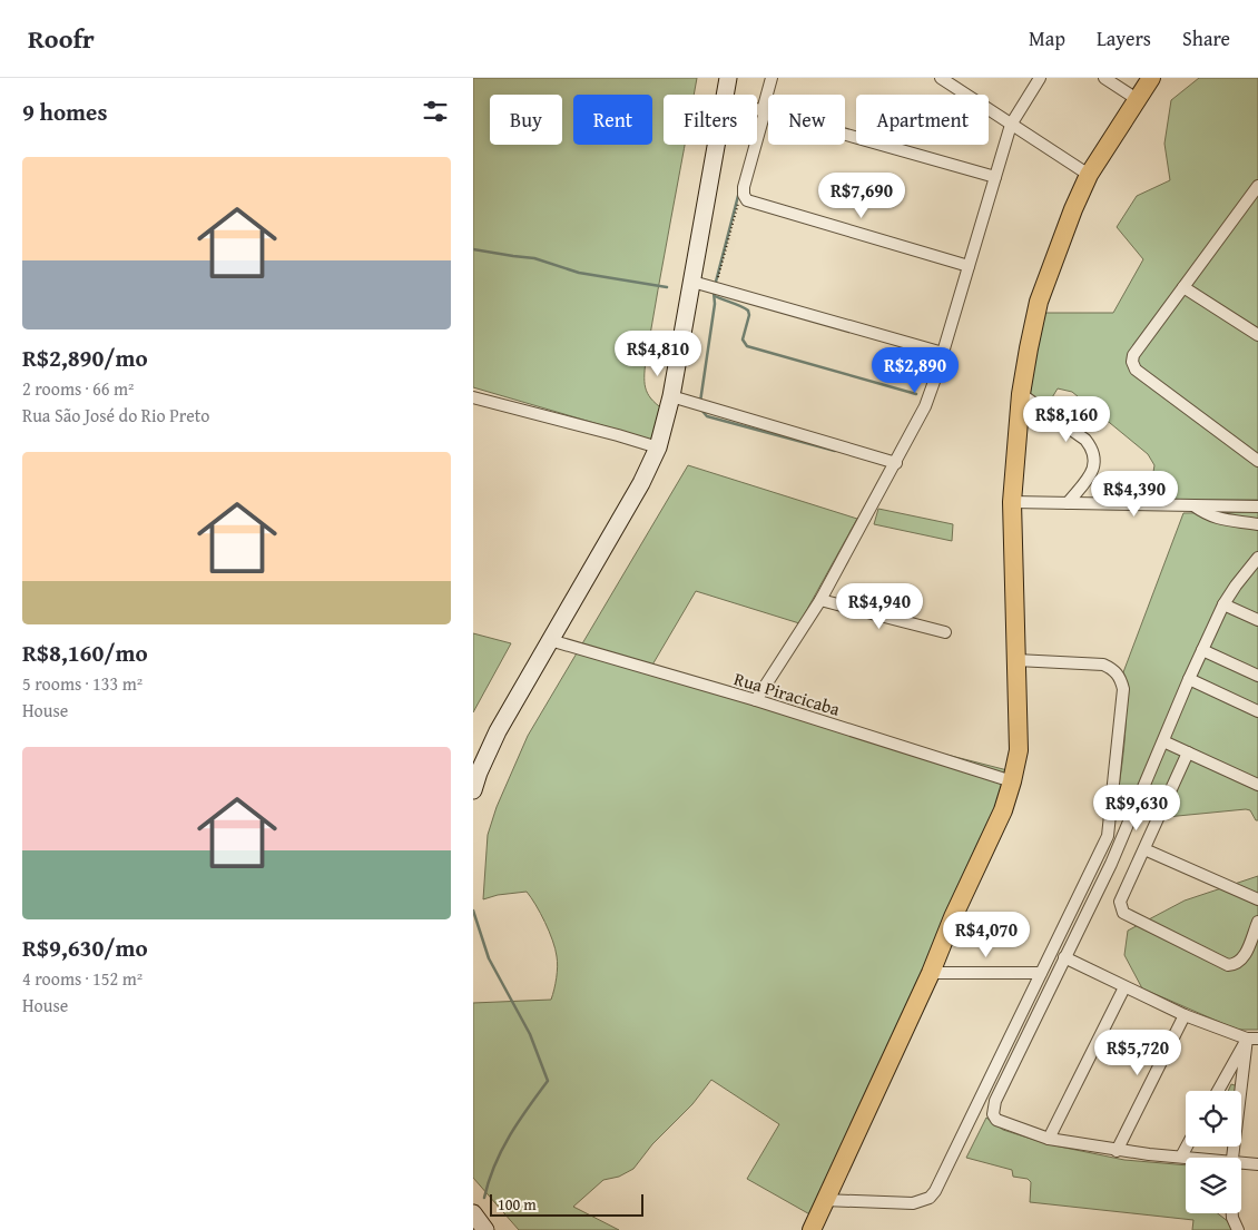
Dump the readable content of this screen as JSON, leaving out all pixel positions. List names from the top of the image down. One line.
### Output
{"streets":{"street":["Rua Piracicaba"]},"scale_bar":"100 m","page":{"header":"Roofr","nav":["Map","Layers","Share"],"heading":"9 homes","chip":["Buy","Rent","Filters","New","Apartment"],"list":[{"name":"R$2,890/mo","note":"2 rooms · 66 m² · Rua São José do Rio Preto"},{"name":"R$8,160/mo","note":"5 rooms · 133 m² · House"},{"name":"R$9,630/mo","note":"4 rooms · 152 m² · House"}],"price":["R$7,690","R$4,810","R$2,890","R$8,160","R$4,390","R$4,940","R$9,630","R$4,070","R$5,720"],"scale":"100 m"}}
